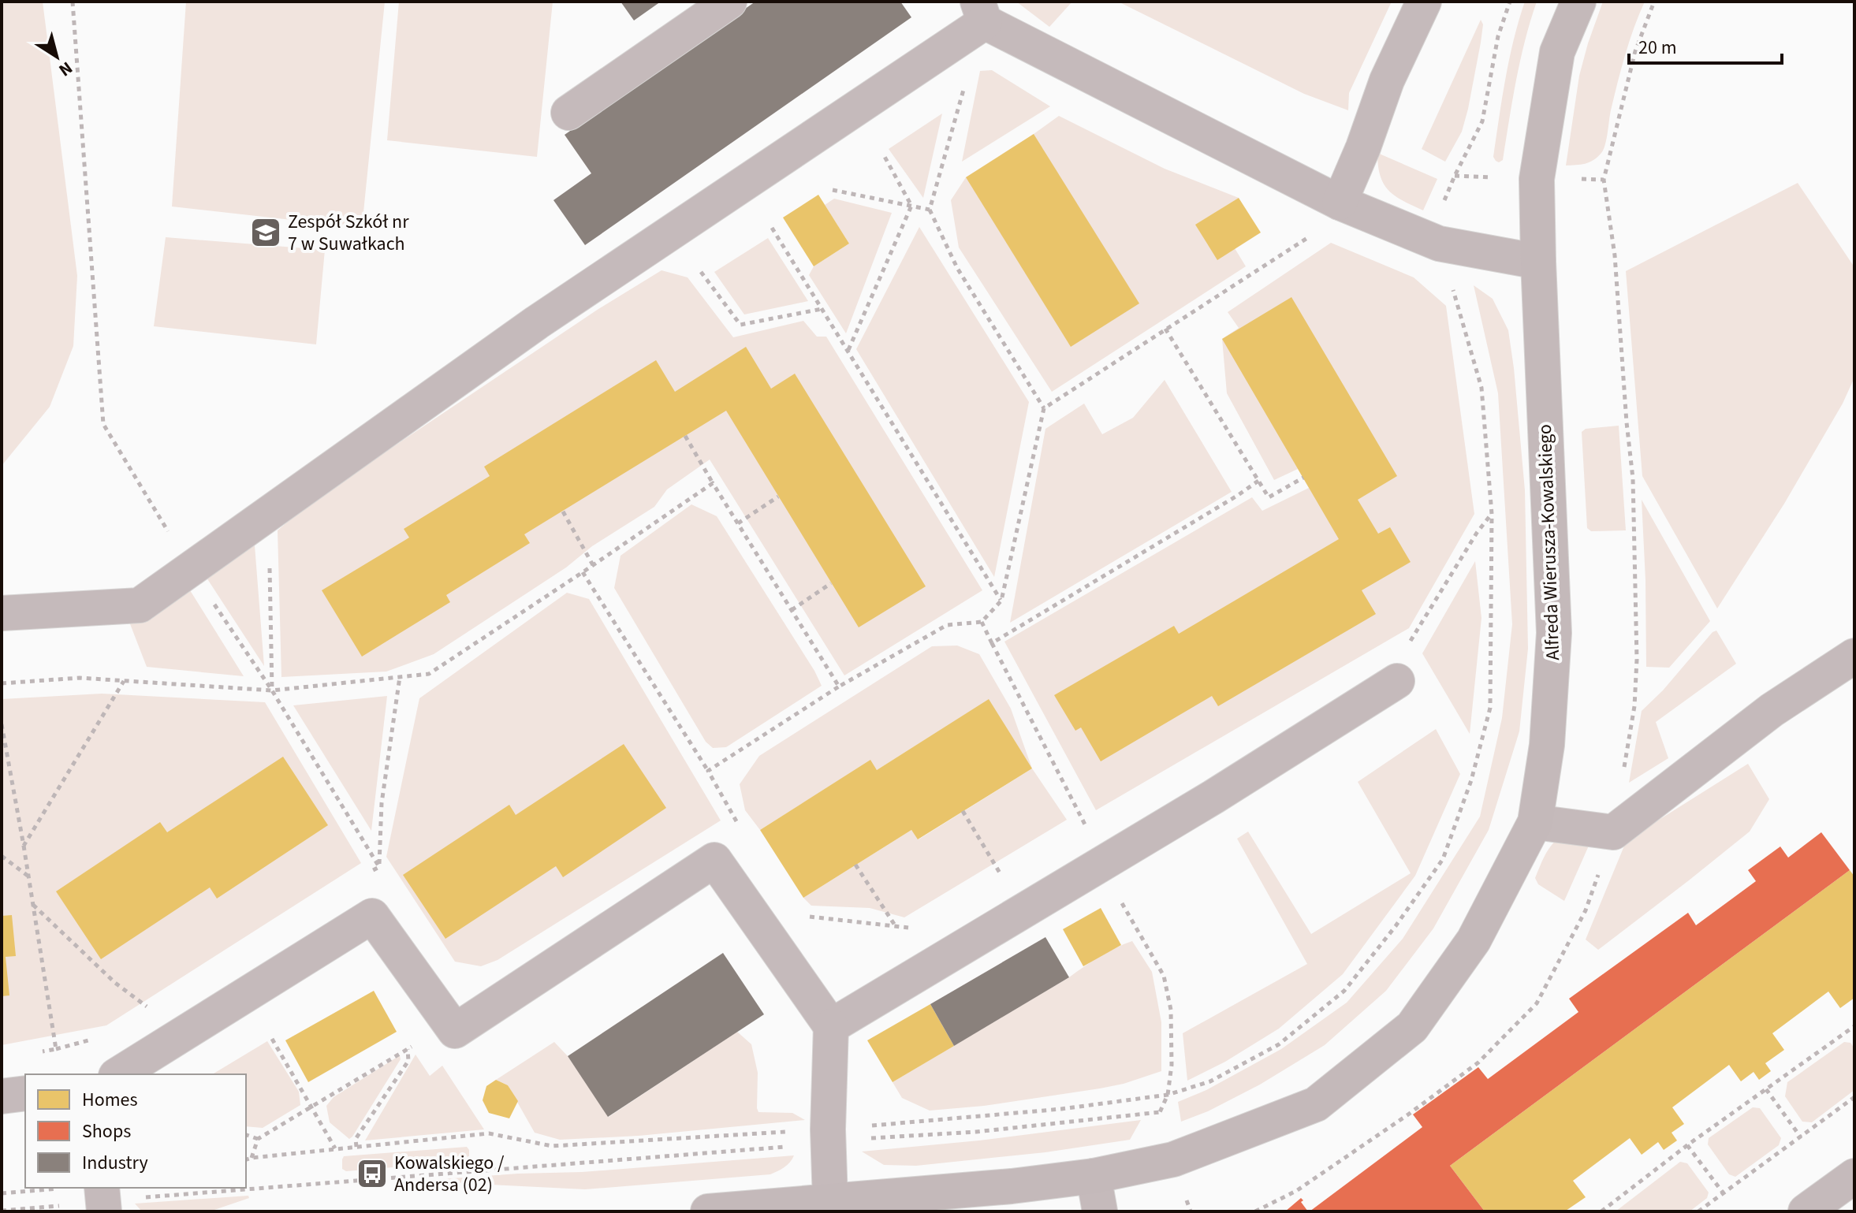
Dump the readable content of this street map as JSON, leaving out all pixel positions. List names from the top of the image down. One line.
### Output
{"streets":{"street":["Alfreda Wierusza-Kowalskiego"]},"places":{"school or university":["Zespół Szkół nr 7 w Suwałkach"],"bus stop":["Kowalskiego / Andersa (02)"]},"legend":["Homes","Shops","Industry"],"scale_bar":"20 m","north":"bottom right"}
